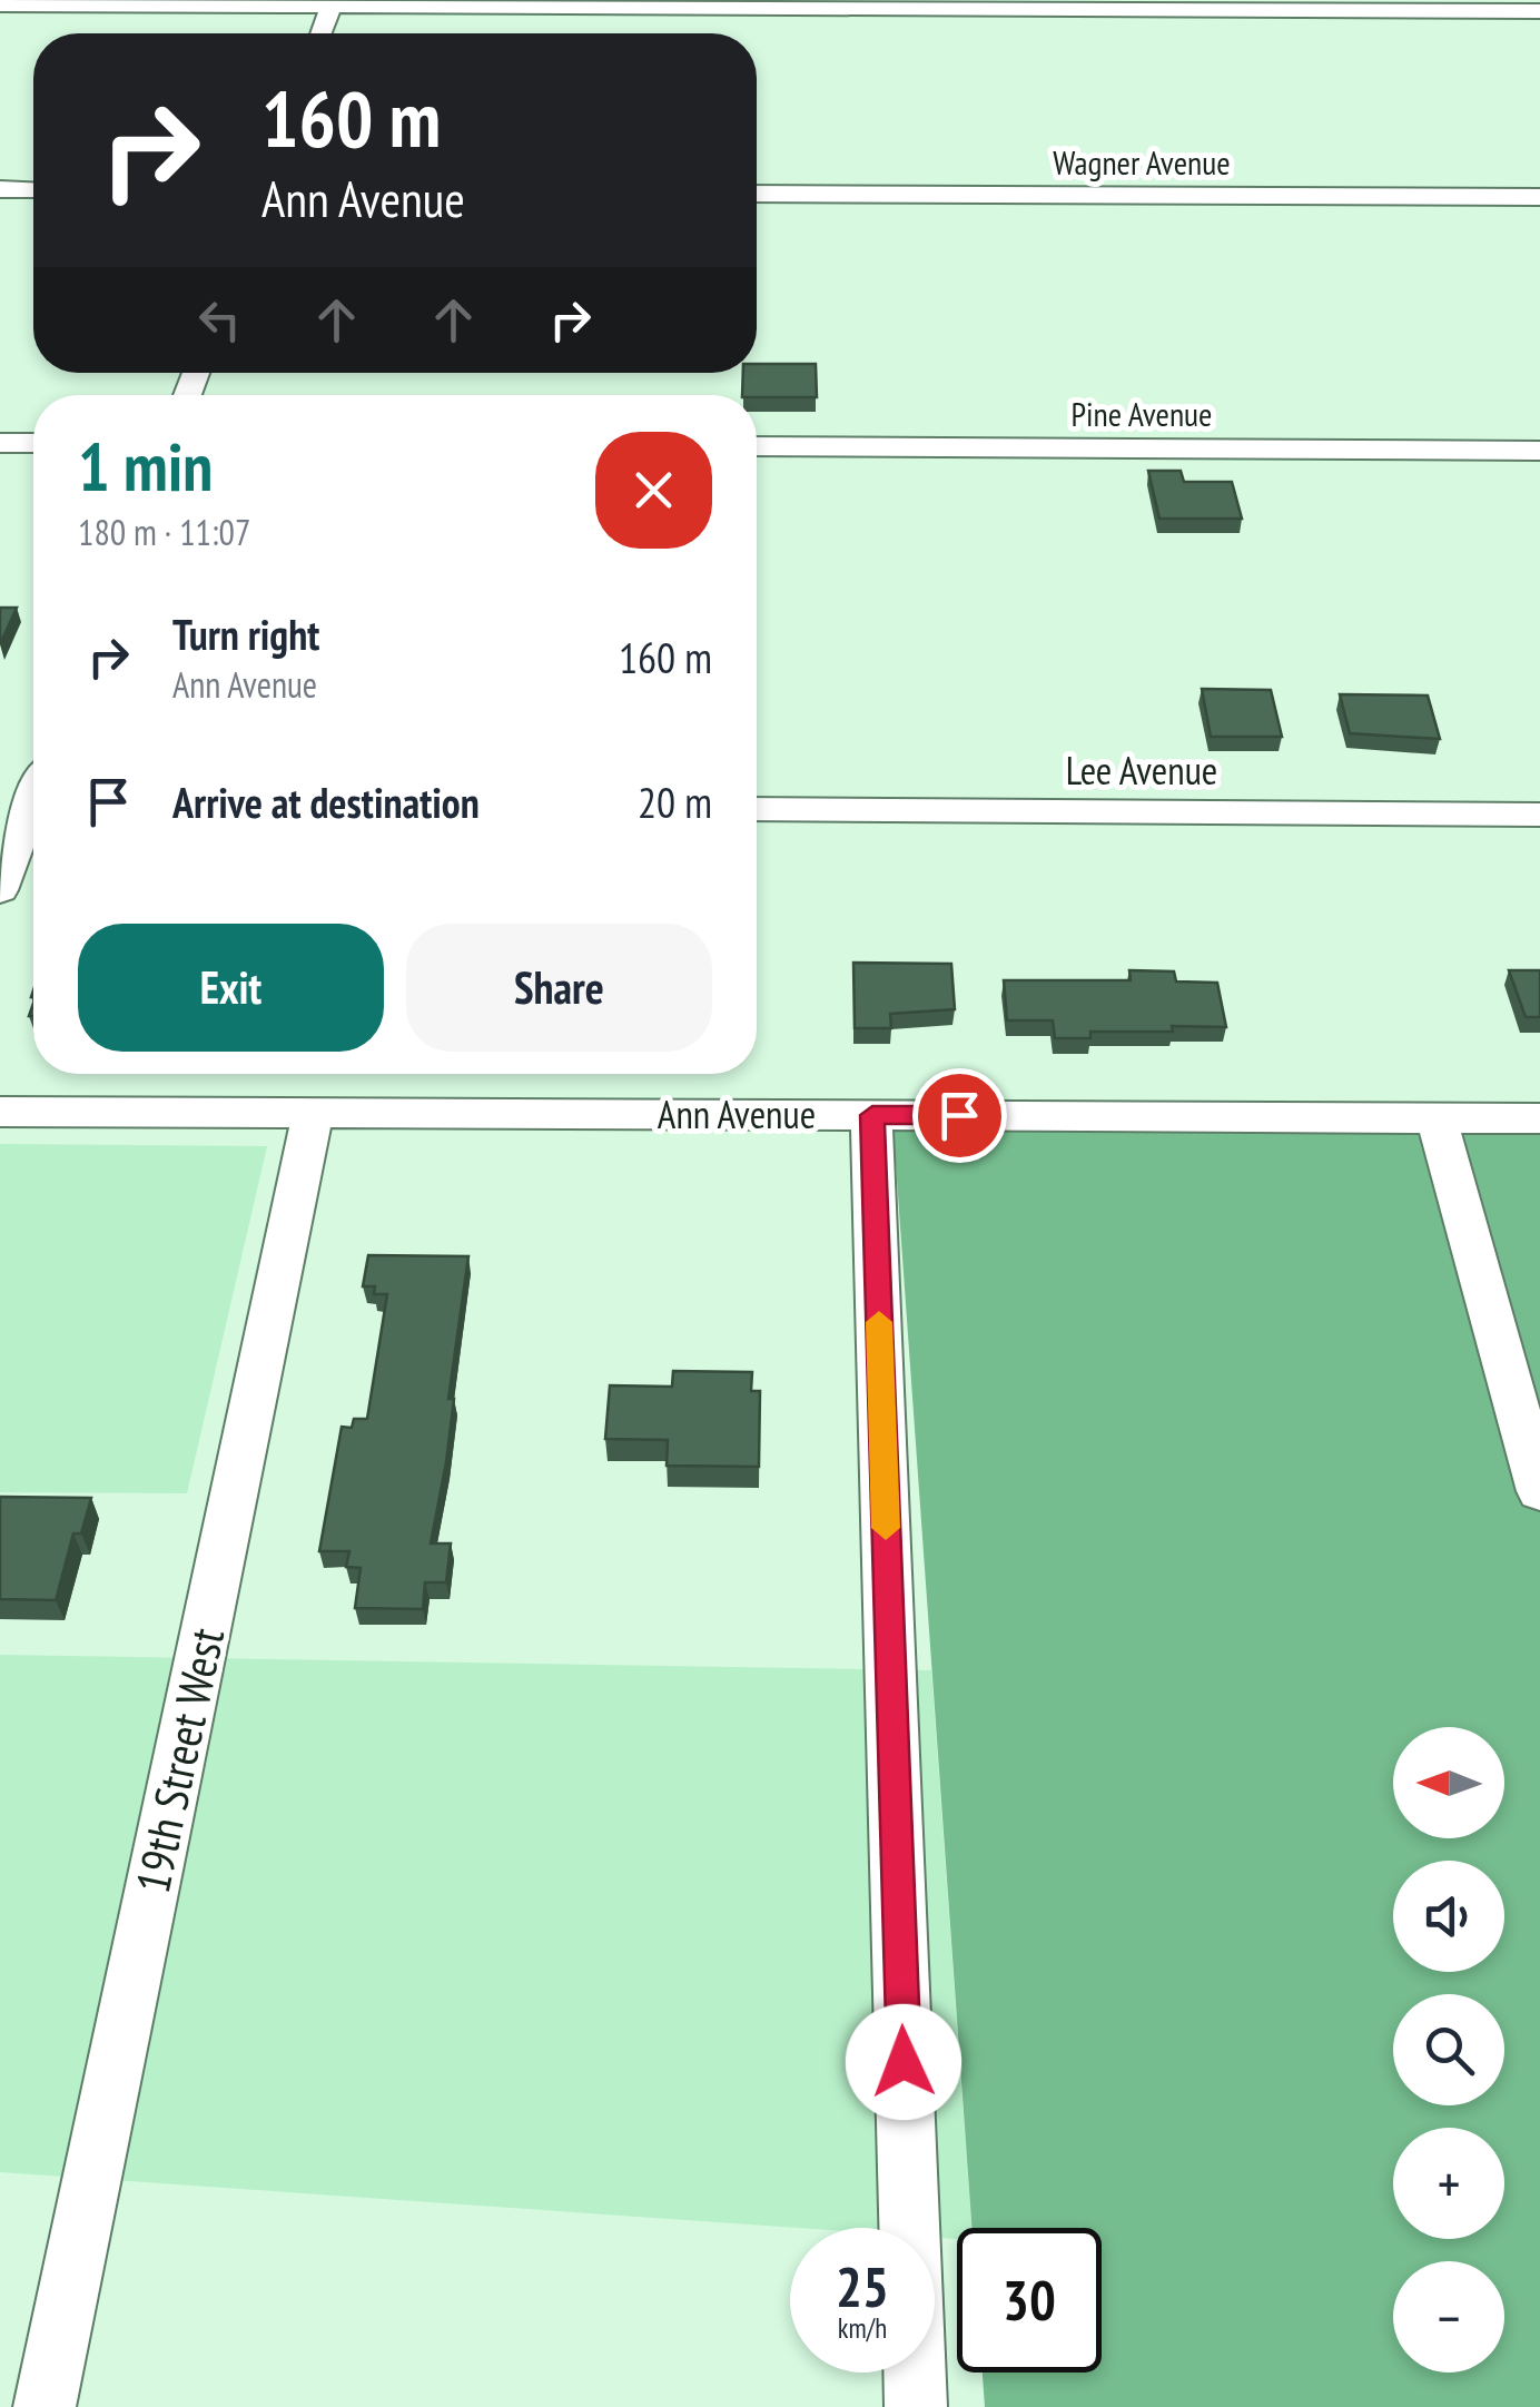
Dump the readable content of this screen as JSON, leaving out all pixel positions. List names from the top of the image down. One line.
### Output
{"streets":{"street":["Wagner Avenue","Pine Avenue","Lee Avenue","Ann Avenue","19th Street West"]},"crossings":[["Ann Avenue","19th Street West"]],"north":"left","page":{"turn":["160 m","Ann Avenue"],"heading":["1 min","180 m · 11:07"],"list":[{"name":"Turn right","note":"Ann Avenue","value":"160 m"},{"name":"Arrive at destination","value":"20 m"}],"buttons":["Exit","Share"],"map_buttons":["+","−"],"speed":"25 km/h","limit":"30"}}
